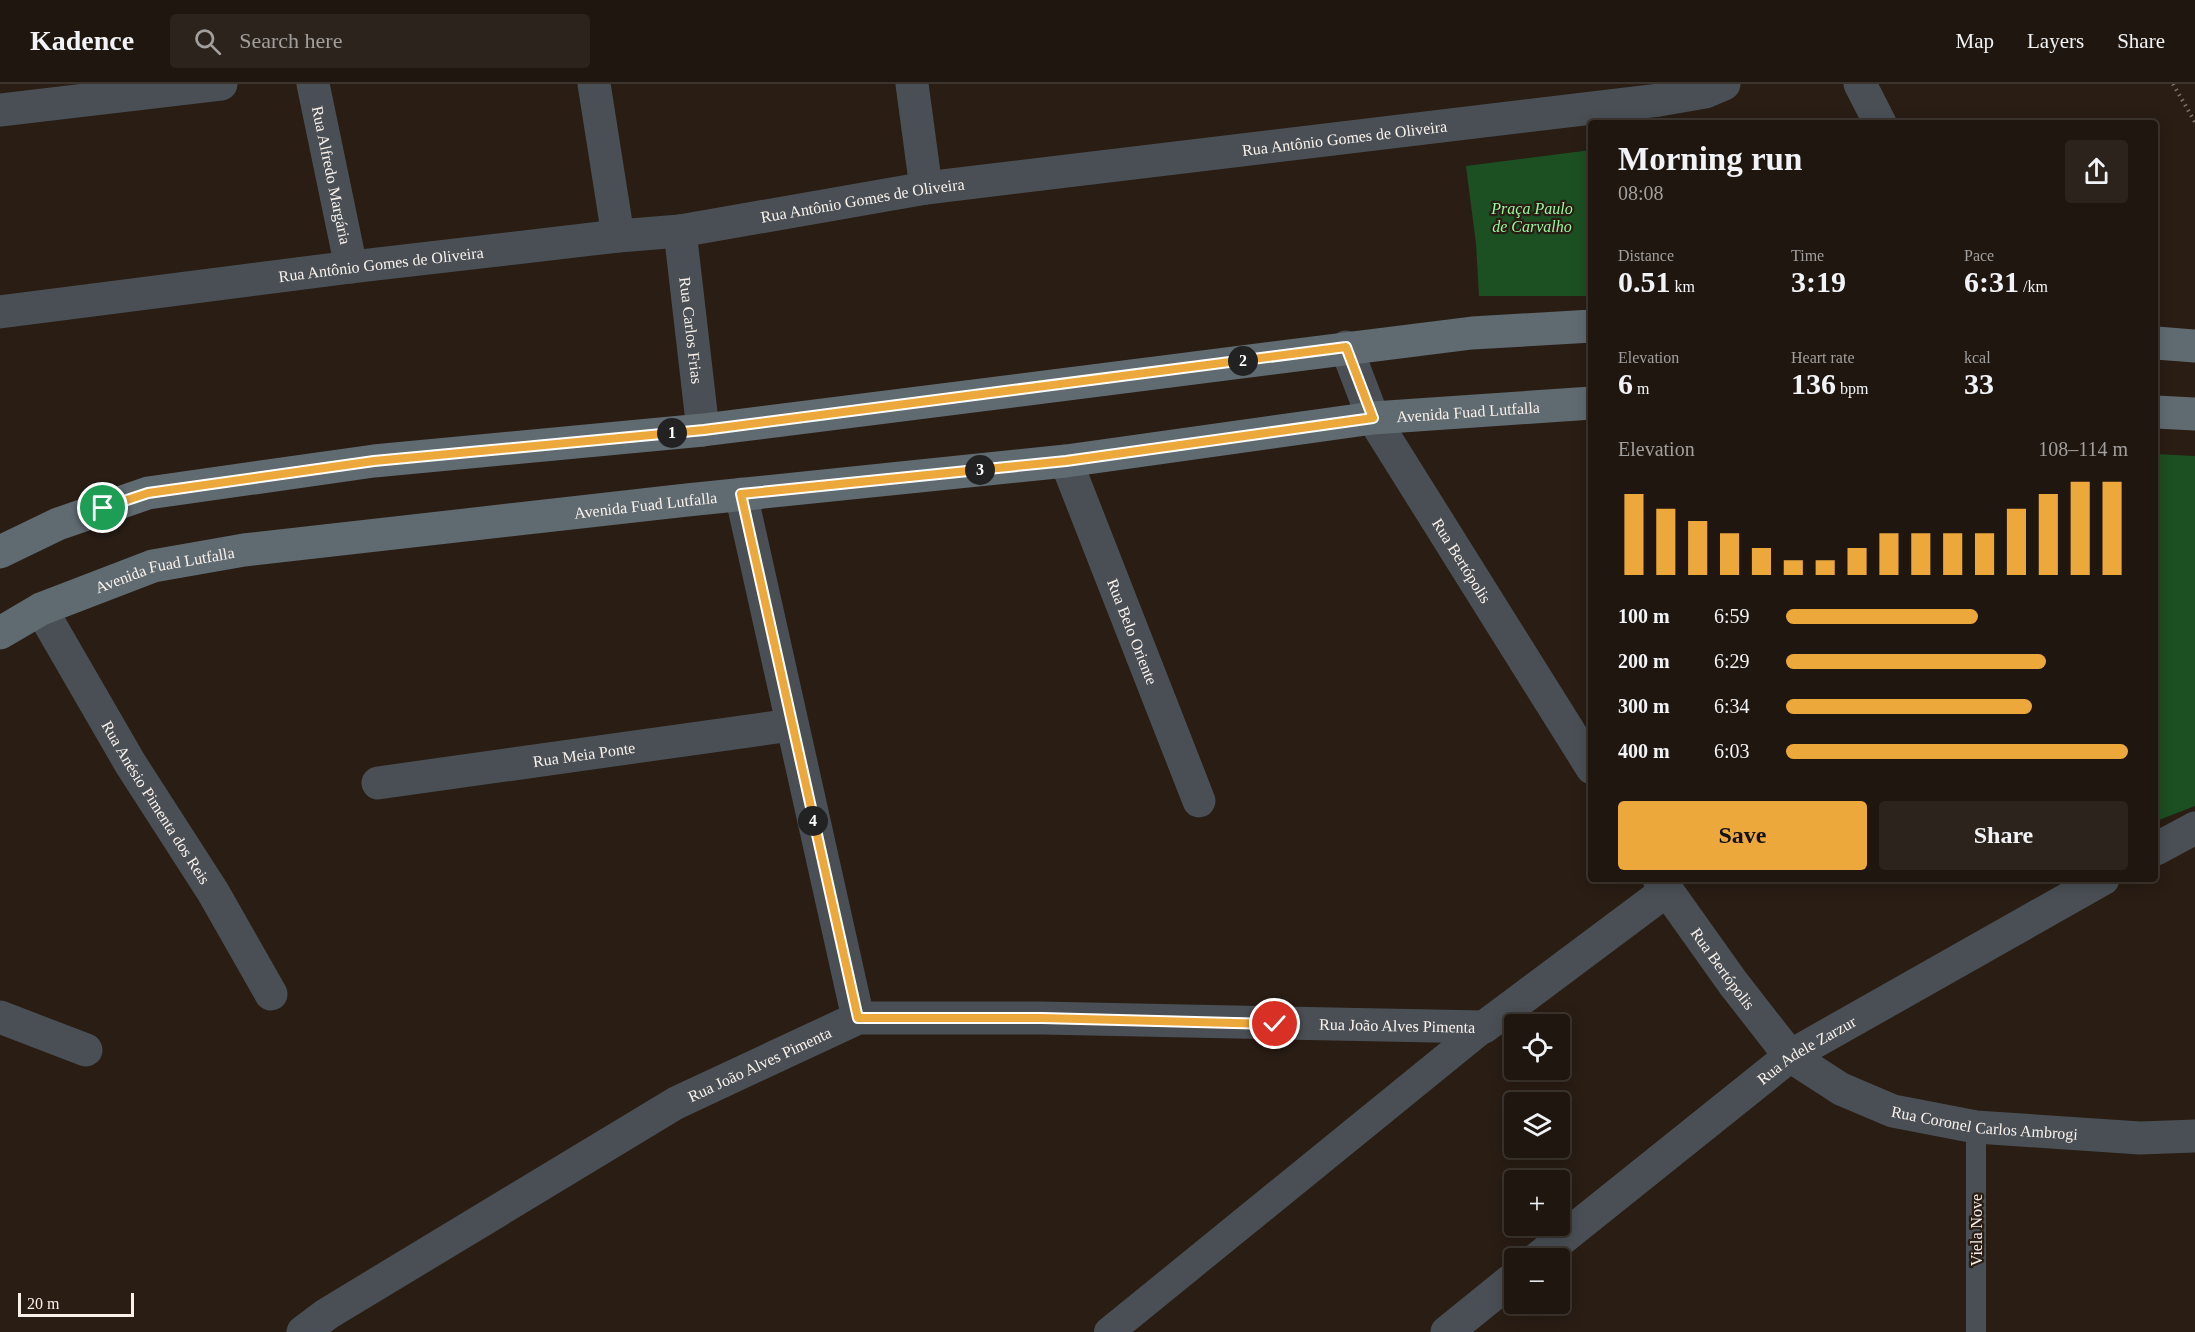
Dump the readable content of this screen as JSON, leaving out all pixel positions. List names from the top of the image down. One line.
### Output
{"streets":{"main road":["Avenida Fuad Lutfalla"],"street":["Rua Antônio Gomes de Oliveira","Rua Alfredo Margária","Rua Carlos Frias","Rua Bertópolis","Rua Belo Oriente","Rua Meia Ponte","Rua Anésio Pimenta dos Reis","Rua João Alves Pimenta","Rua Adele Zarzur","Rua Coronel Carlos Ambrogi"],"lane":["Viela Nove"]},"crossings":[["Rua Antônio Gomes de Oliveira","Rua Alfredo Margária"],["Rua Antônio Gomes de Oliveira","Rua Carlos Frias"],["Avenida Fuad Lutfalla","Rua Bertópolis"],["Avenida Fuad Lutfalla","Rua Belo Oriente"],["Avenida Fuad Lutfalla","Rua Anésio Pimenta dos Reis"],["Rua Bertópolis","Rua João Alves Pimenta"],["Rua Bertópolis","Rua Adele Zarzur"],["Rua Bertópolis","Rua Coronel Carlos Ambrogi"],["Rua Adele Zarzur","Rua Coronel Carlos Ambrogi"],["Rua Coronel Carlos Ambrogi","Viela Nove"]],"parks":["Praça Paulo de Carvalho"],"scale_bar":"20 m","page":{"header":"Kadence","search":"Search here","nav":["Map","Layers","Share"],"heading":["Morning run","08:08"],"stats":[["Distance","0.51 km"],["Time","3:19"],["Pace","6:31 /km"],["Elevation","6 m"],["Heart rate","136 bpm"],["kcal","33"]],"pins":["2","1","3","4"],"chart":["Elevation","108–114 m"],"list":[{"name":"100 m","note":"6:59"},{"name":"200 m","note":"6:29"},{"name":"300 m","note":"6:34"},{"name":"400 m","note":"6:03"}],"buttons":["Save","Share"],"map_buttons":["+","−"],"scale":"20 m"}}
